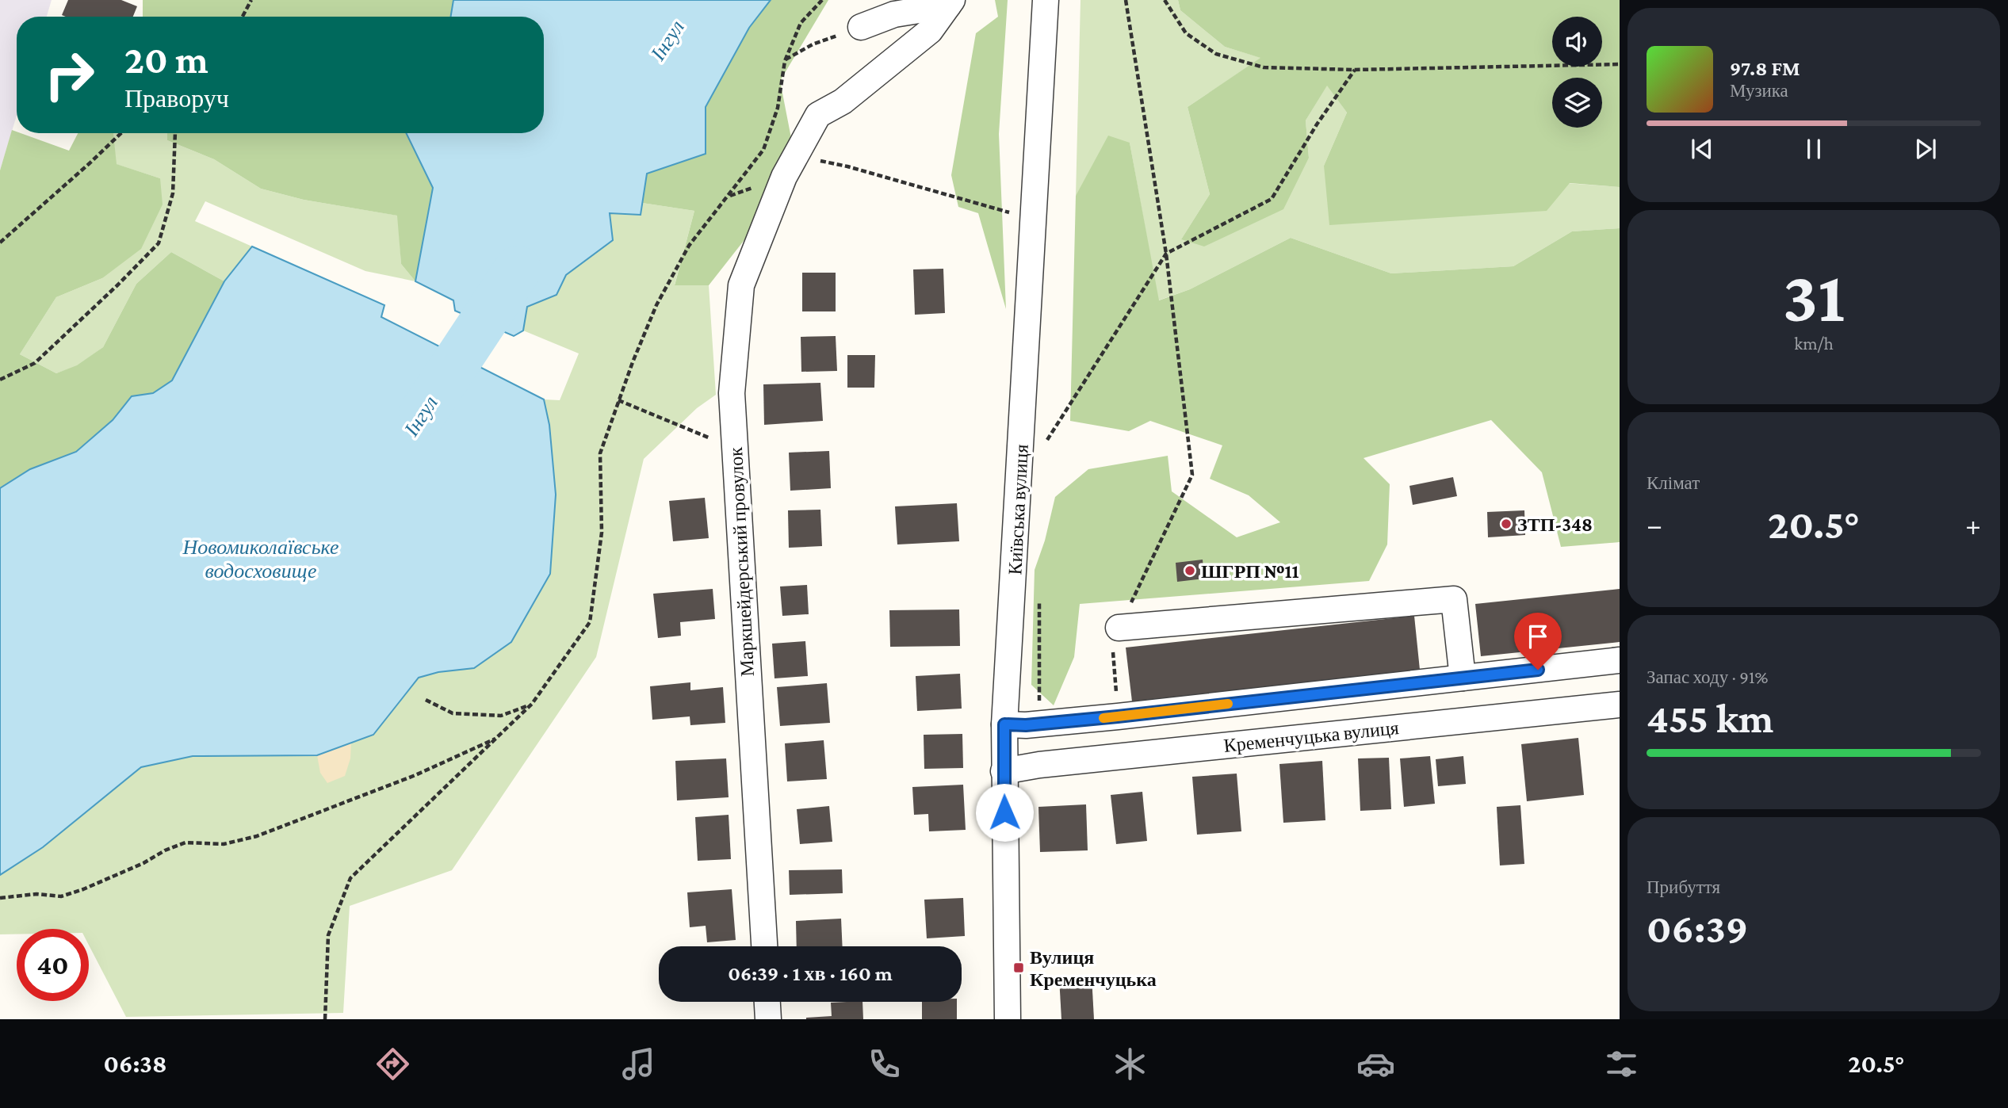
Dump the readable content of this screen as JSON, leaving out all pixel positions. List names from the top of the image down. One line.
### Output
{"streets":{"street":["Київська вулиця","Маркшейдерський провулок","Кременчуцька вулиця"]},"crossings":[["Київська вулиця","Кременчуцька вулиця"]],"water":["Інгул","Новомиколаївське водосховище"],"places":{"other":["ЗТП-348","ШГРП №11"],"transit":["Вулиця Кременчуцька"]},"page":{"turn":["20 m","Праворуч"],"song":["97.8 FM","Музика"],"tile":[["31","km/h"],"Клімат",["Запас ходу · 91%","455 km"],["Прибуття","06:39"]],"heat":["−","20.5°","+"],"limit":"40","trip":"06:39 · 1 хв · 160 m","tabs":["06:38","20.5°"]}}
